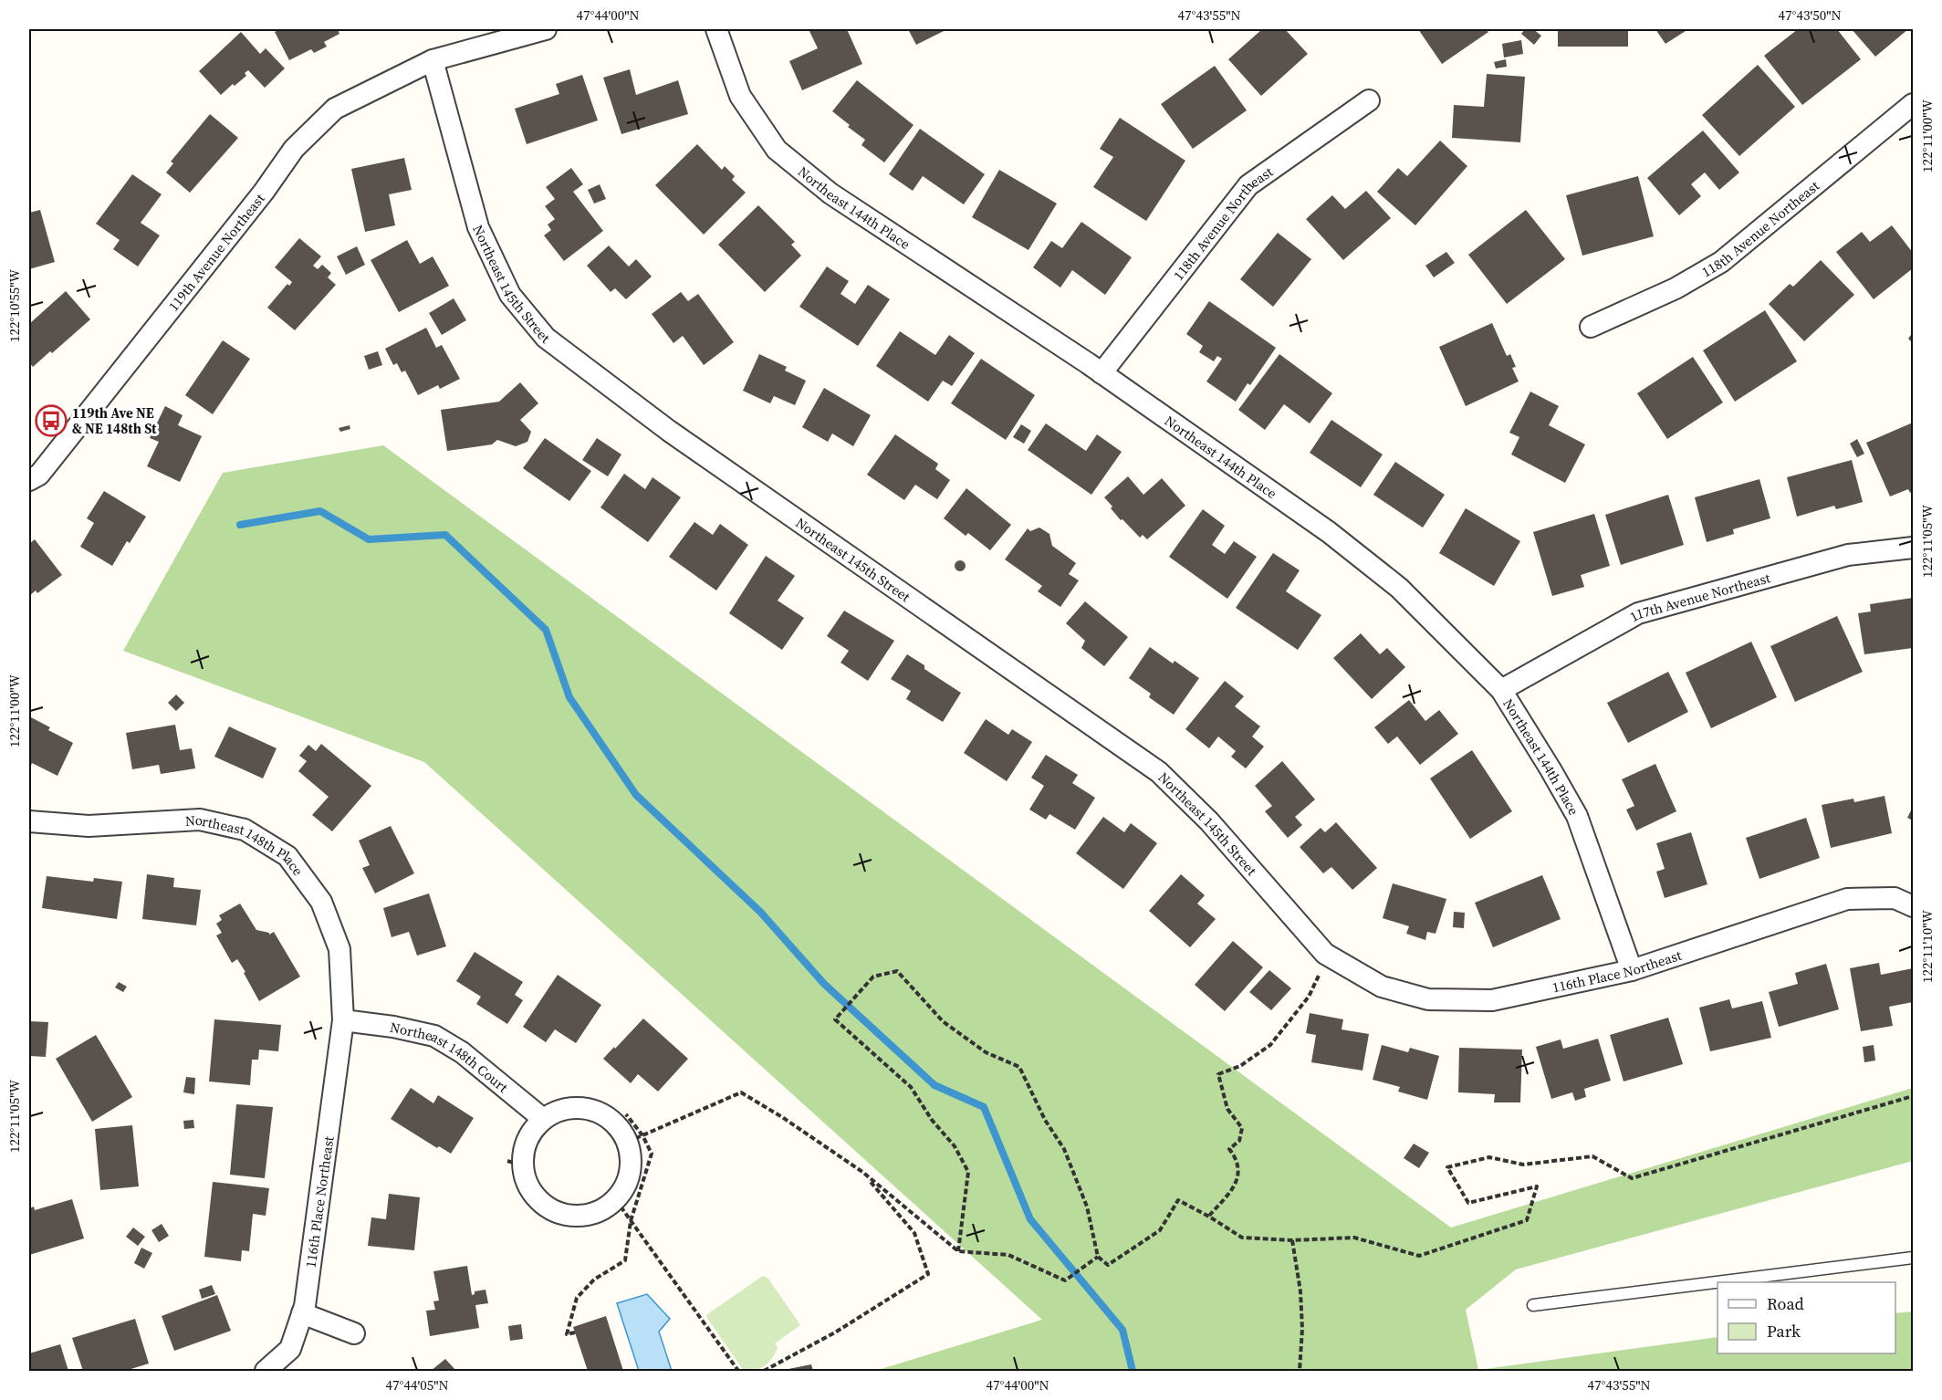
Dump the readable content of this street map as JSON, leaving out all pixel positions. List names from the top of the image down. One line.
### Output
{"streets":{"street":["Northeast 144th Place","118th Avenue Northeast","119th Avenue Northeast","Northeast 145th Street","117th Avenue Northeast","Northeast 148th Place","116th Place Northeast","Northeast 148th Court"]},"crossings":[["Northeast 144th Place","118th Avenue Northeast"],["Northeast 144th Place","117th Avenue Northeast"],["Northeast 144th Place","116th Place Northeast"],["119th Avenue Northeast","Northeast 145th Street"],["Northeast 145th Street","116th Place Northeast"],["Northeast 148th Place","116th Place Northeast"],["Northeast 148th Place","Northeast 148th Court"],["116th Place Northeast","Northeast 148th Court"]],"places":{"bus stop":["119th Ave NE & NE 148th St"]},"legend":["Road","Park"],"coordinates":["47°44'00\"N","47°43'55\"N","47°43'50\"N","122°11'00\"W","122°10'55\"W","122°11'05\"W","122°11'10\"W","47°44'05\"N"]}
